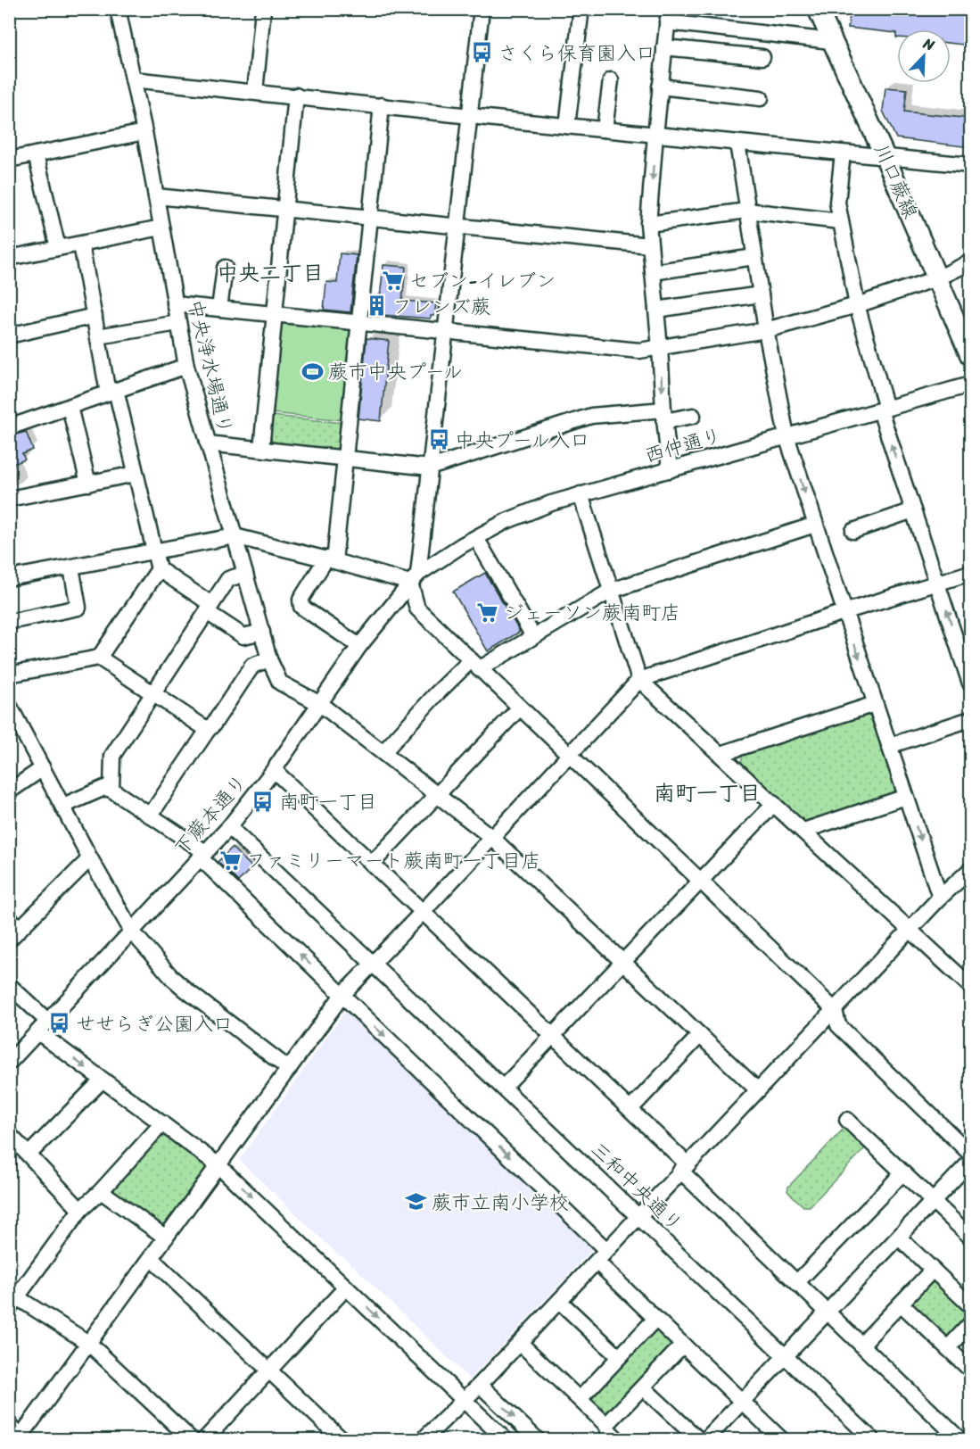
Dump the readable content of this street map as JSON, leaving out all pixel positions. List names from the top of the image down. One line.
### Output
{"streets":{"main road":["川口蕨線"],"street":["中央浄水場通り","西仲通り","下蕨本通り","三和中央通り"]},"crossings":[["中央浄水場通り","下蕨本通り"],["西仲通り","下蕨本通り"],["下蕨本通り","三和中央通り"]],"districts":["中央二丁目","南町一丁目"],"places":{"bus stop":["さくら保育園入口","中央プール入口","南町一丁目","せせらぎ公園入口"],"supermarket":["セブン-イレブン","ジェーソン蕨南町店","ファミリーマート蕨南町一丁目店"],"building":["フレンズ蕨"],"sports":["蕨市中央プール"],"school or university":["蕨市立南小学校"]},"north":"top right"}
